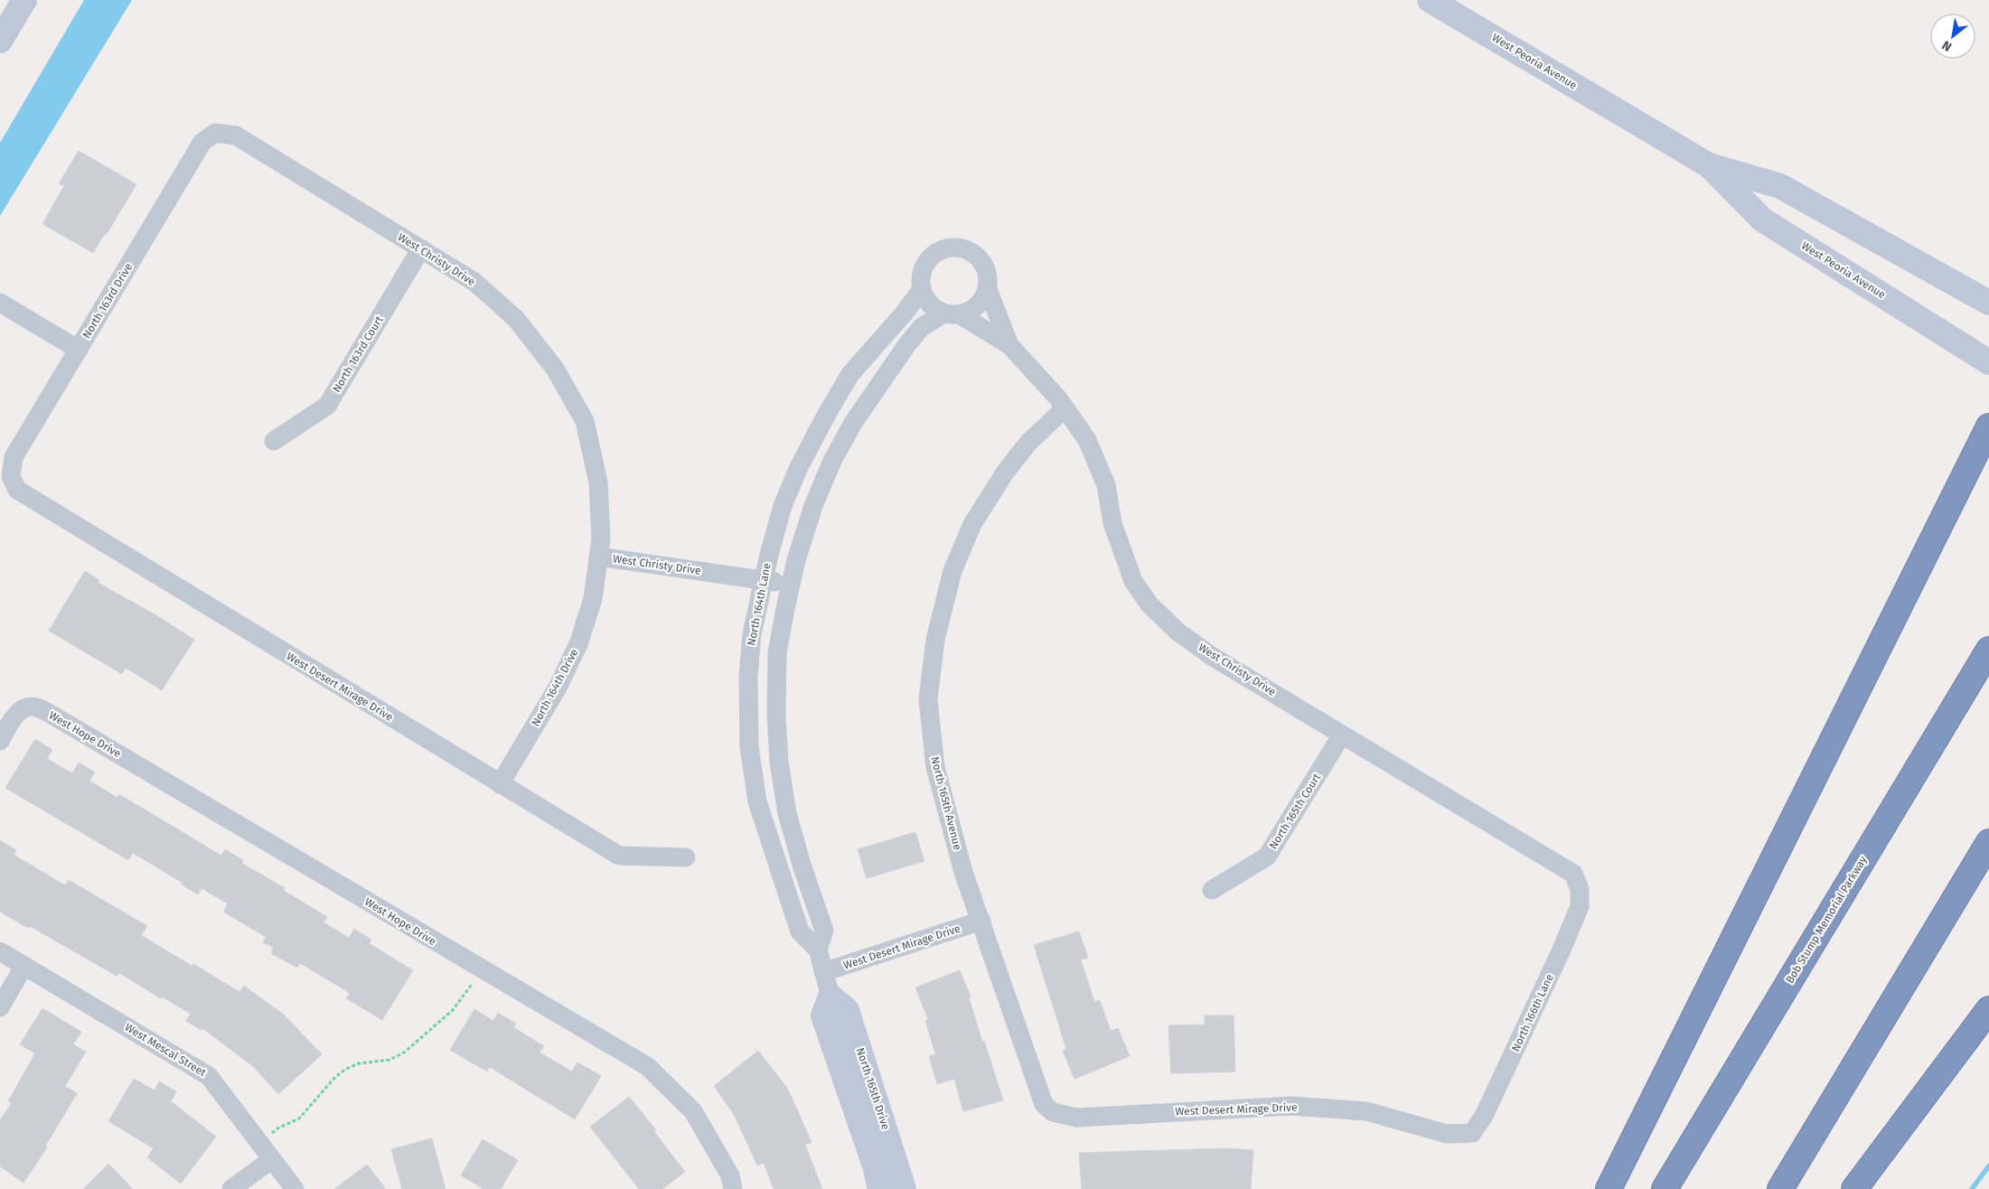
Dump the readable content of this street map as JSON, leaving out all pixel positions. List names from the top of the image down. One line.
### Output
{"streets":{"highway":["Bob Stump Memorial Parkway"],"main road":["West Peoria Avenue","North 165th Drive"],"street":["West Christy Drive","North 163rd Drive","North 163rd Court","North 164th Lane","West Desert Mirage Drive","North 164th Drive","West Hope Drive","North 165th Avenue","North 165th Court","North 166th Lane","West Mescal Street"]},"crossings":[["West Christy Drive","North 163rd Drive"],["West Christy Drive","North 163rd Court"],["West Christy Drive","North 164th Lane"],["West Christy Drive","North 164th Drive"],["West Christy Drive","North 165th Avenue"],["West Christy Drive","North 165th Court"],["West Christy Drive","North 166th Lane"],["North 163rd Drive","West Desert Mirage Drive"],["West Desert Mirage Drive","North 164th Drive"],["West Desert Mirage Drive","North 165th Avenue"],["West Desert Mirage Drive","North 166th Lane"]],"north":"bottom left"}
